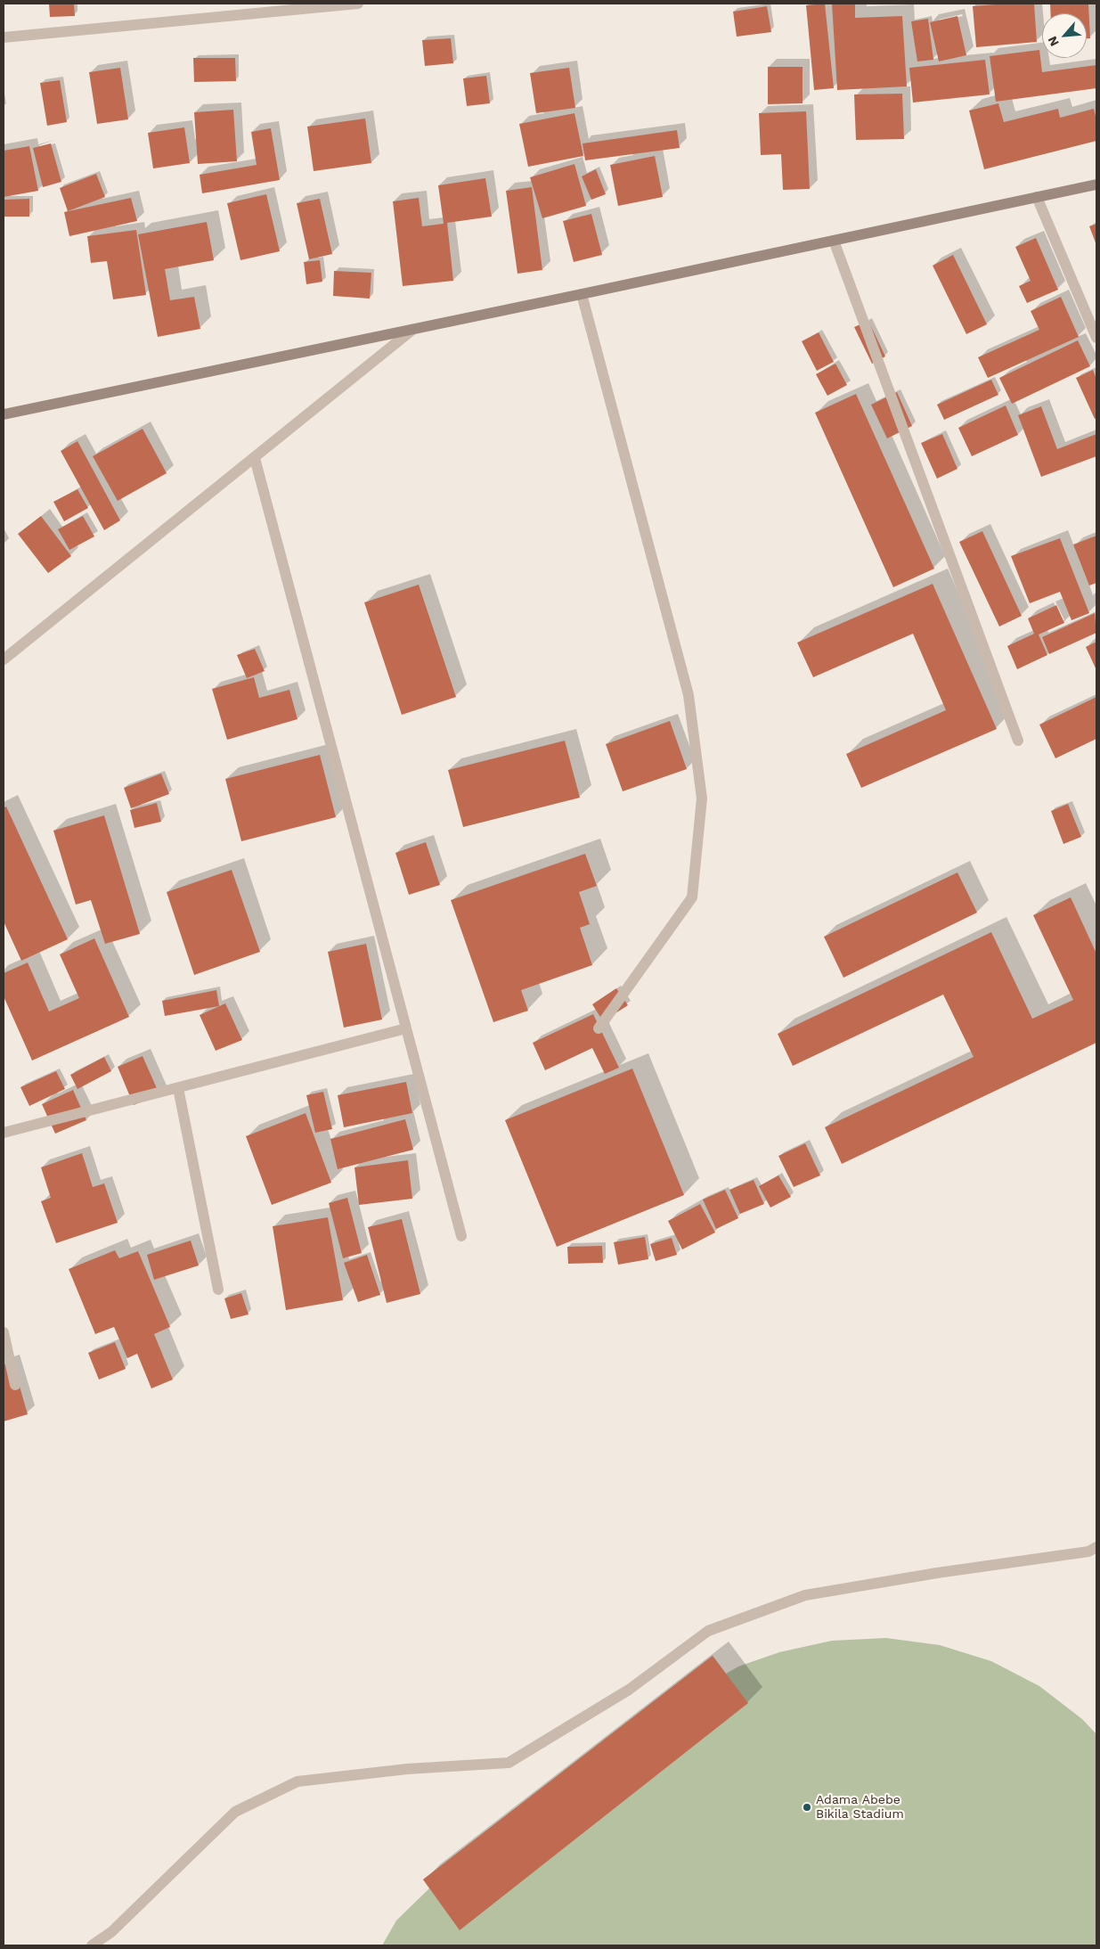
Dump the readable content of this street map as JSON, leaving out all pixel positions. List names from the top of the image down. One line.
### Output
{"places":["Adama Abebe Bikila Stadium"],"north":"bottom left"}
